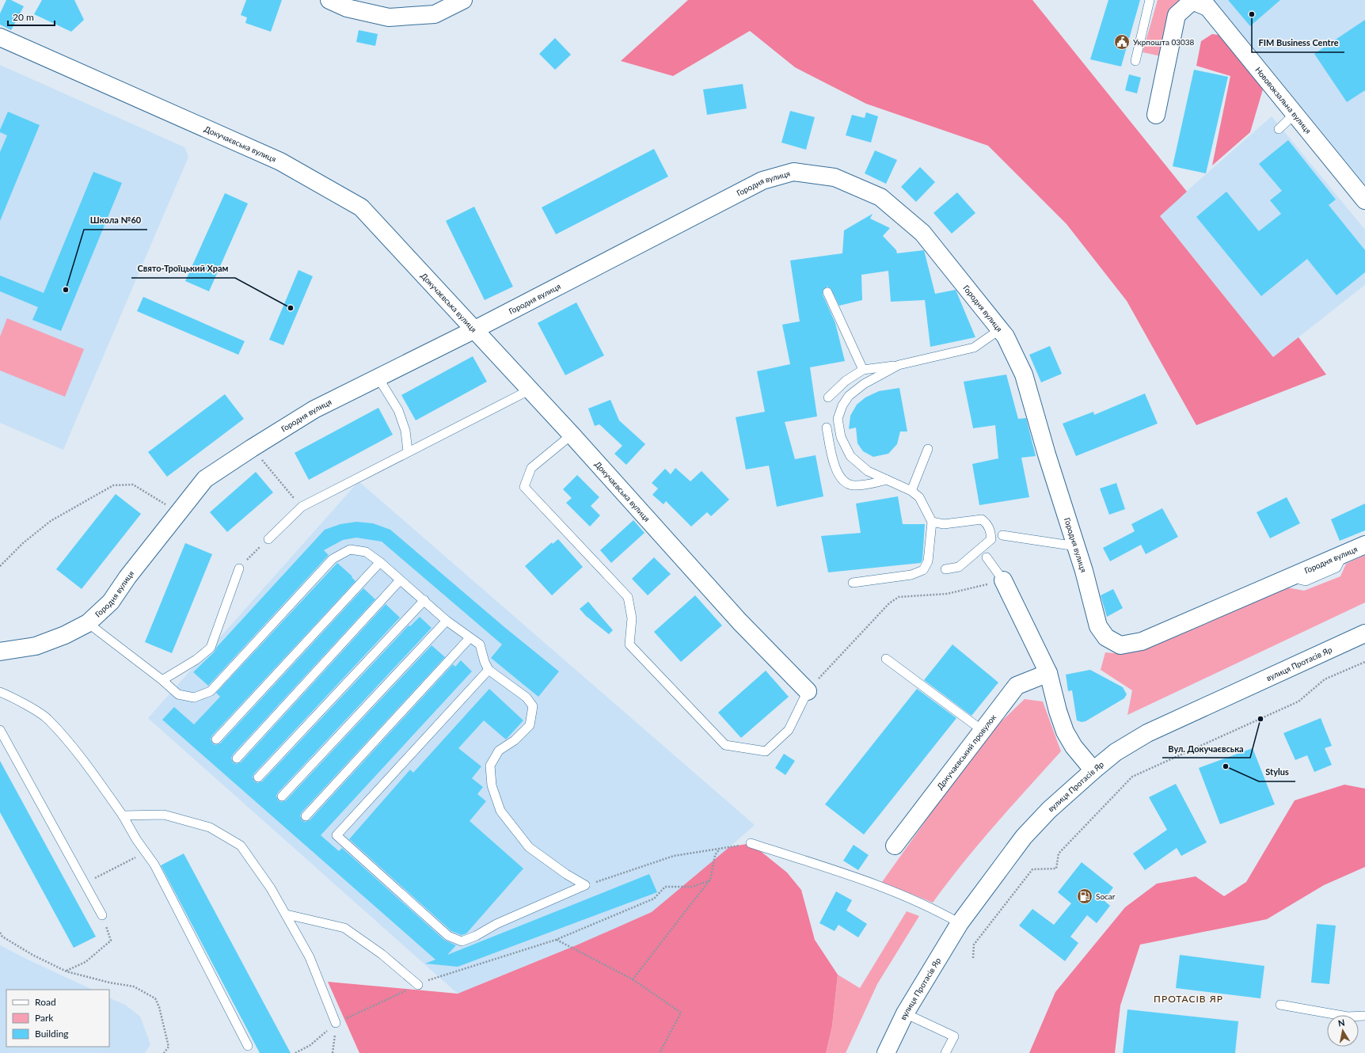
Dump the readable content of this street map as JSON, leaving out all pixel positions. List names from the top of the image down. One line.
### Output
{"streets":{"street":["Нововокзальна вулиця","Докучаєвська вулиця","Городня вулиця","вулиця Протасів Яр","Докучаєвський провулок"]},"crossings":[["Докучаєвська вулиця","Городня вулиця"]],"districts":["ПРОТАСІВ ЯР"],"places":{"other":["FIM Business Centre","Школа №60","Свято-Троїцький Храм","Вул. Докучаєвська","Stylus"],"public building":["Укрпошта 03038"],"fuel station":["Socar"]},"legend":["Road","Park","Building"],"scale_bar":"20 m","north":"top"}
